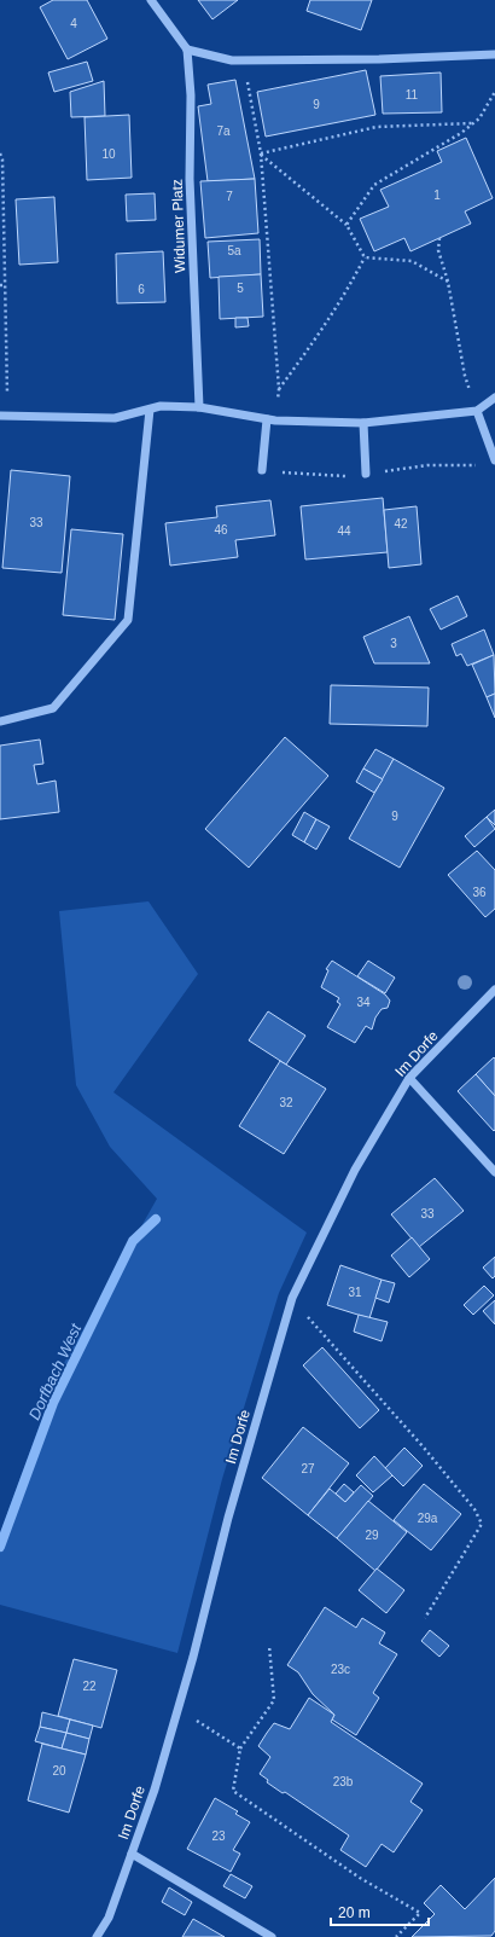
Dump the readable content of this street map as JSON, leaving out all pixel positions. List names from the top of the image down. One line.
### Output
{"streets":{"street":["Widumer Platz","Im Dorfe"]},"water":["Dorfbach West"],"house_numbers":["4","11","9","7a","10","1","7","5a","5","6","33","42","46","44","3","9","36","34","32","33","31","27","29a","29","23c","22","20","23b","23"],"scale_bar":"20 m"}
